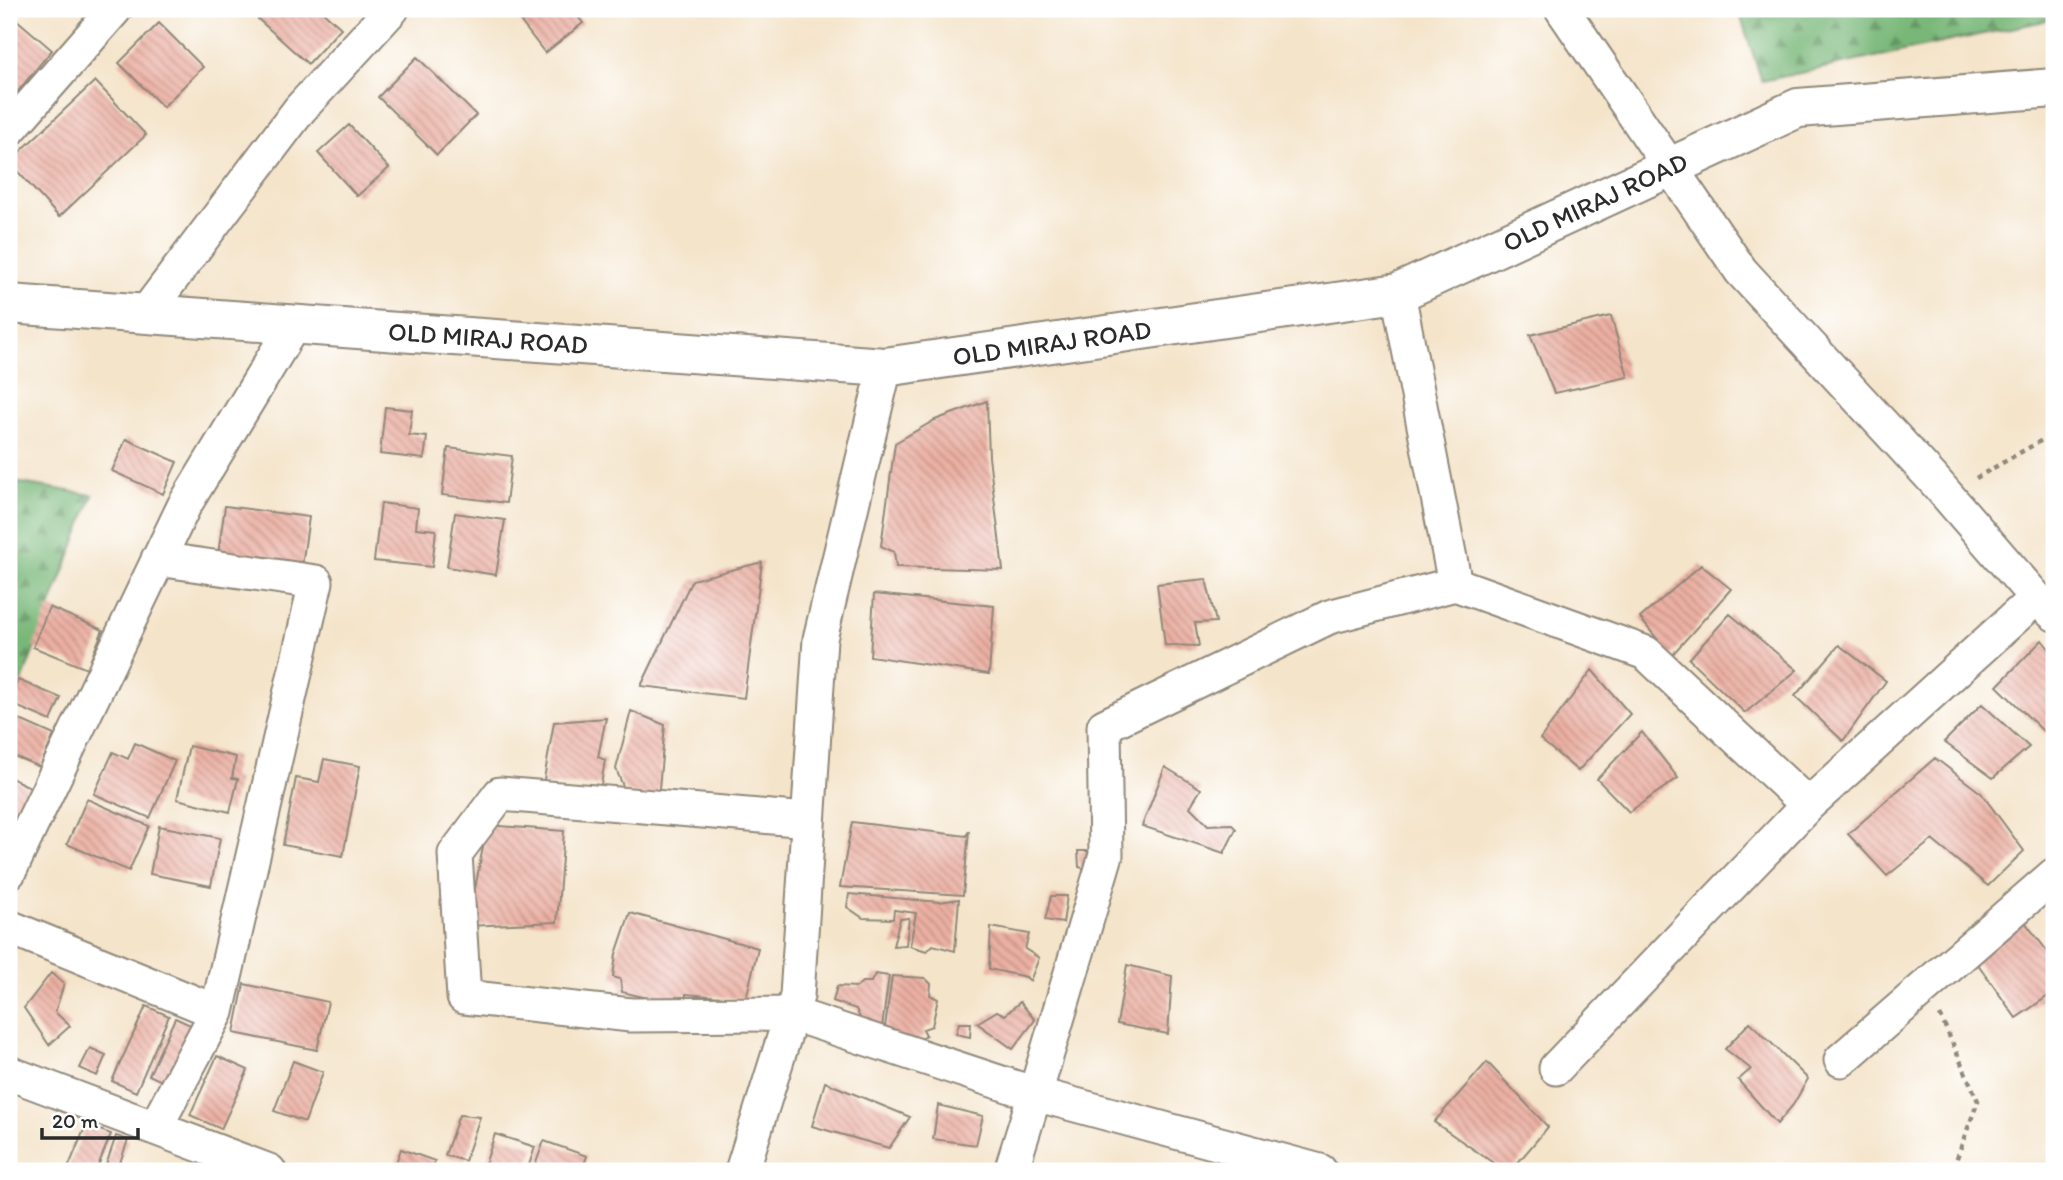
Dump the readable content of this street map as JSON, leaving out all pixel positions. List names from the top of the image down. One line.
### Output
{"streets":{"main road":["OLD MIRAJ ROAD"]},"scale_bar":"20 m"}
